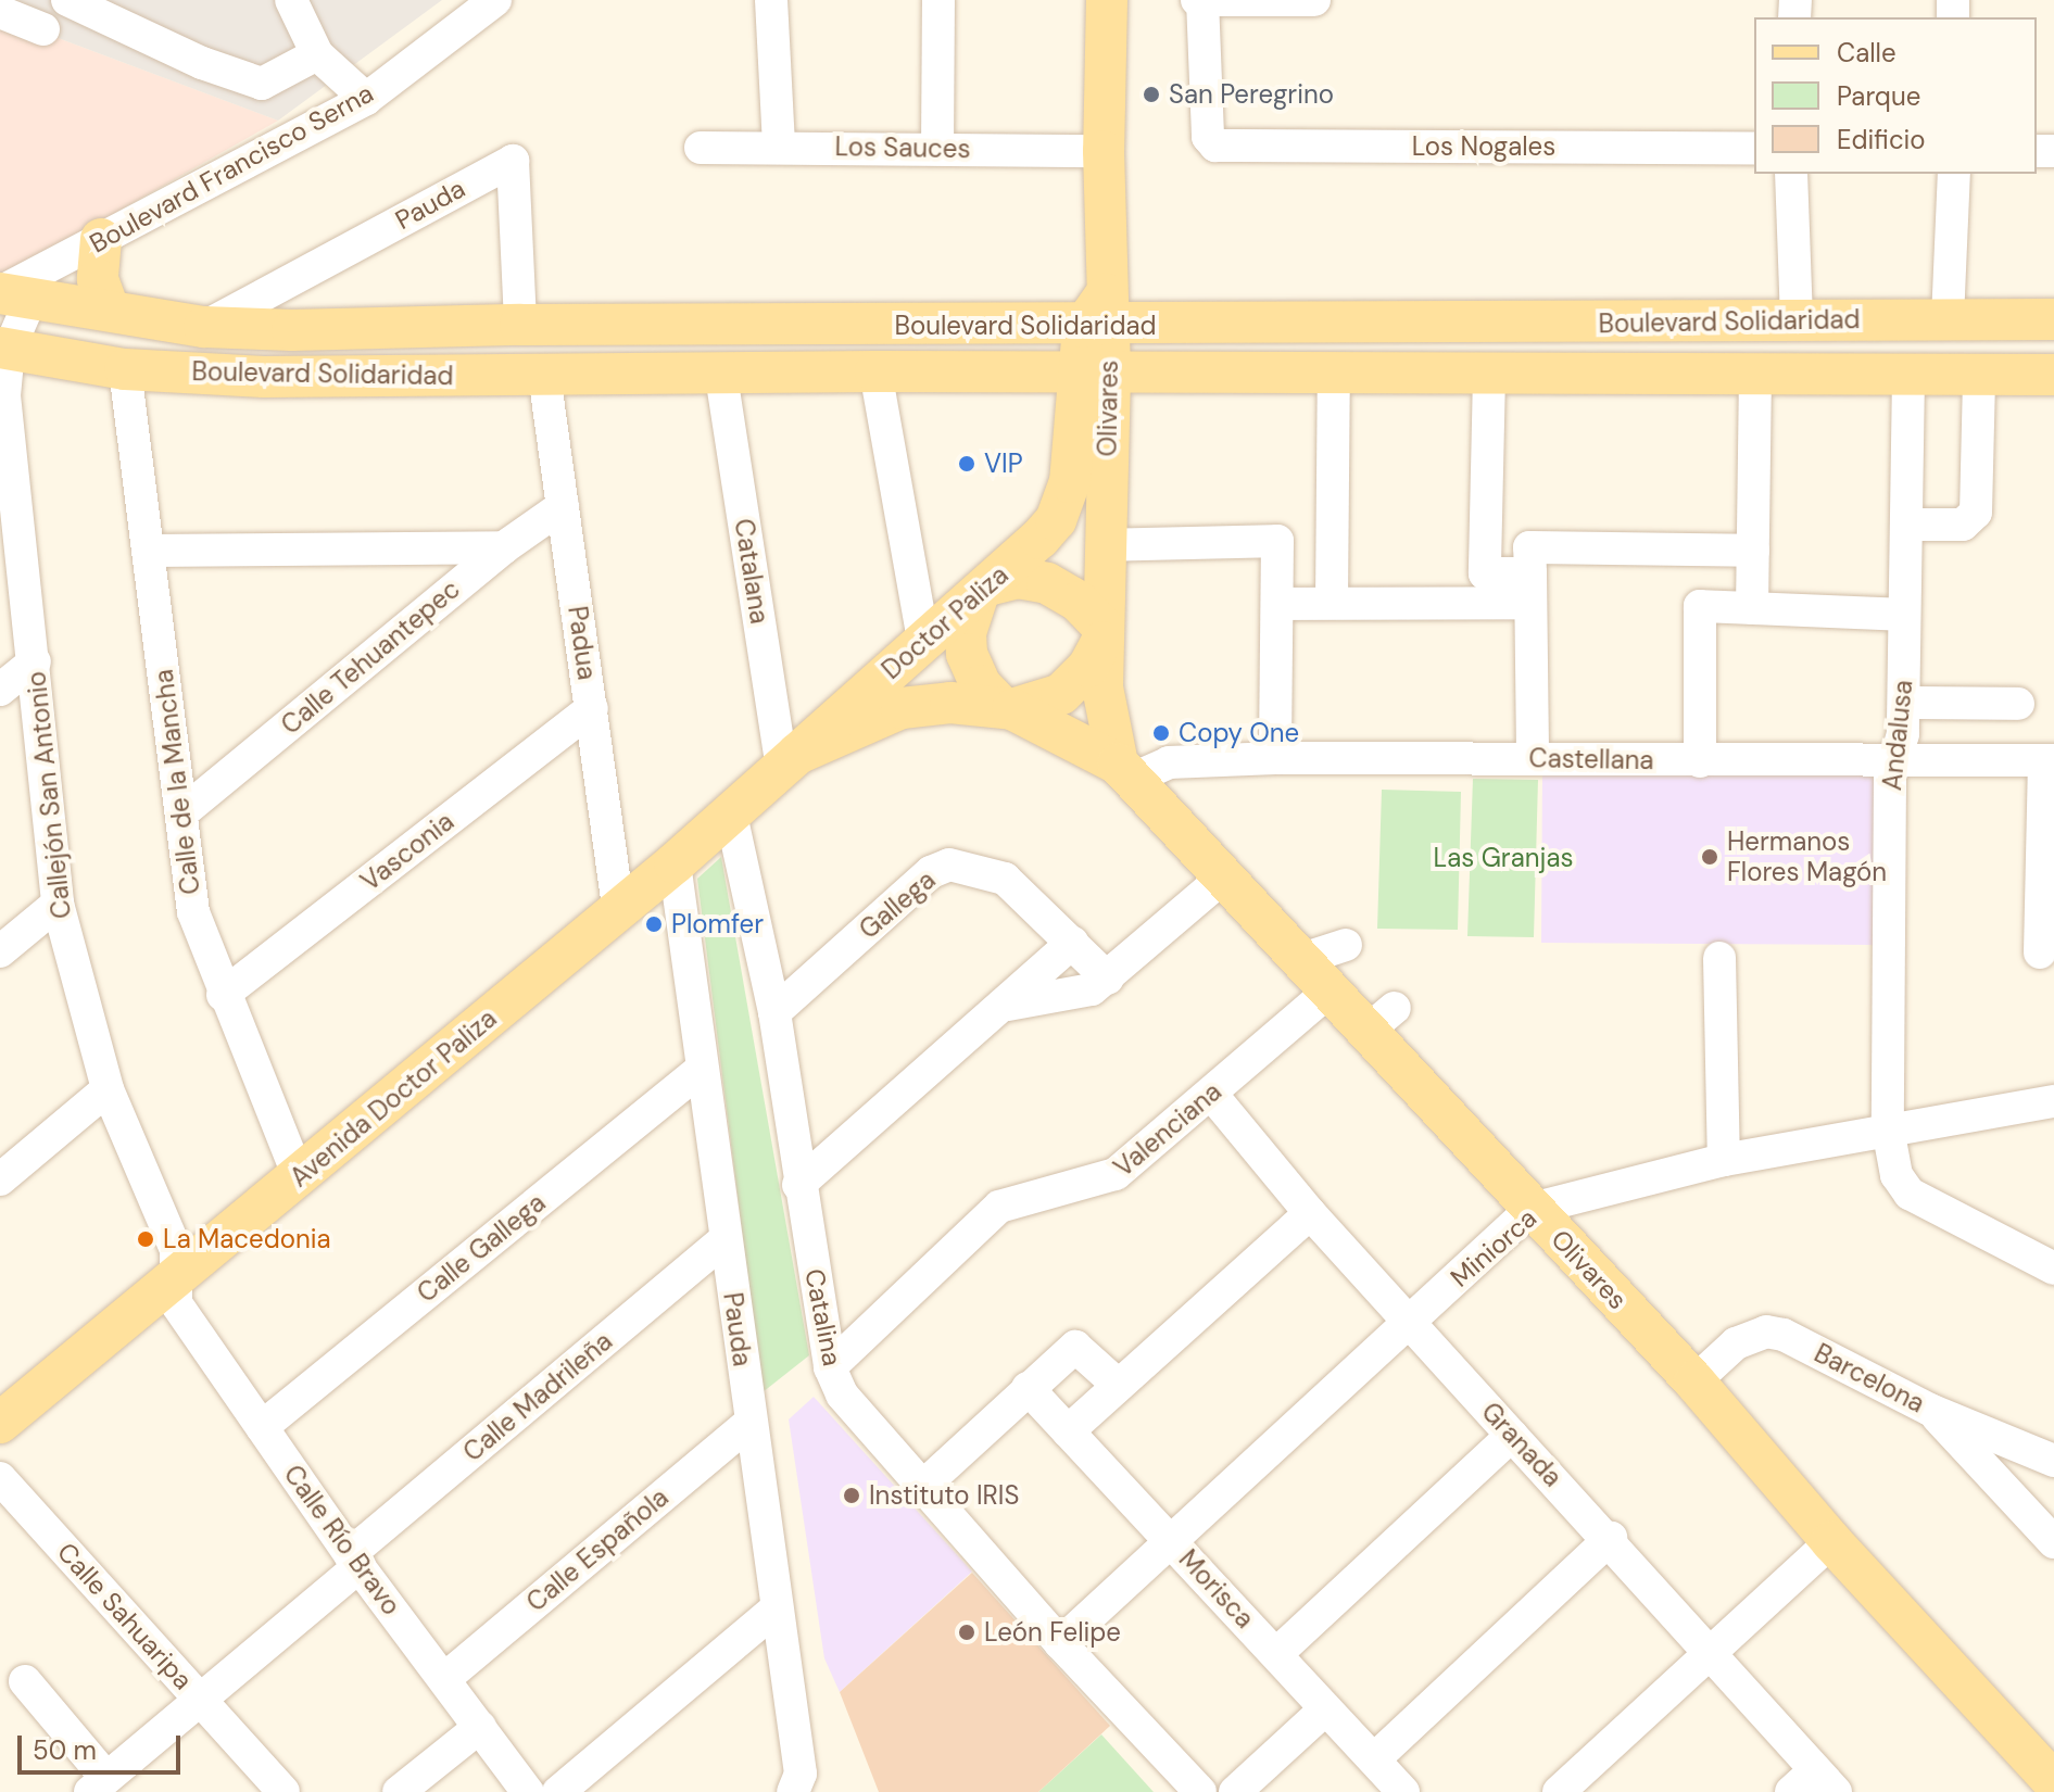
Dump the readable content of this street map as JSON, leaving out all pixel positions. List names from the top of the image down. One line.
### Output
{"streets":{"main road":["Boulevard Solidaridad","Olivares","Doctor Paliza","Avenida Doctor Paliza"],"street":["Los Nogales","Los Sauces","Boulevard Francisco Serna","Pauda","Catalana","Padua","Calle Tehuantepec","Andalusa","Castellana","Calle de la Mancha","Callejón San Antonio","Vasconia","Gallega","Valenciana","Calle Gallega","Miniorca","Catalina","Barcelona","Calle Madrileña","Granada","Calle Río Bravo","Calle Española","Morisca","Calle Sahuaripa"]},"crossings":[["Los Sauces","Olivares"],["Boulevard Francisco Serna","Boulevard Solidaridad"],["Boulevard Francisco Serna","Callejón San Antonio"],["Pauda","Boulevard Solidaridad"],["Pauda","Avenida Doctor Paliza"],["Pauda","Calle Gallega"],["Pauda","Calle Madrileña"],["Pauda","Calle Española"],["Boulevard Solidaridad","Olivares"],["Boulevard Solidaridad","Catalana"],["Boulevard Solidaridad","Doctor Paliza"],["Boulevard Solidaridad","Padua"],["Boulevard Solidaridad","Andalusa"],["Boulevard Solidaridad","Calle de la Mancha"],["Boulevard Solidaridad","Callejón San Antonio"],["Olivares","Catalana"],["Olivares","Doctor Paliza"],["Olivares","Castellana"],["Olivares","Avenida Doctor Paliza"],["Olivares","Valenciana"],["Olivares","Miniorca"],["Olivares","Barcelona"],["Catalana","Doctor Paliza"],["Catalana","Avenida Doctor Paliza"],["Doctor Paliza","Avenida Doctor Paliza"],["Padua","Calle Tehuantepec"],["Padua","Vasconia"],["Padua","Avenida Doctor Paliza"],["Calle Tehuantepec","Calle de la Mancha"],["Andalusa","Castellana"],["Andalusa","Miniorca"],["Calle de la Mancha","Vasconia"],["Calle de la Mancha","Avenida Doctor Paliza"],["Callejón San Antonio","Avenida Doctor Paliza"],["Callejón San Antonio","Calle Río Bravo"],["Gallega","Catalina"],["Avenida Doctor Paliza","Catalina"],["Avenida Doctor Paliza","Calle Río Bravo"],["Valenciana","Catalina"],["Valenciana","Granada"],["Calle Gallega","Calle Río Bravo"],["Miniorca","Catalina"],["Miniorca","Granada"],["Miniorca","Morisca"],["Calle Madrileña","Calle Río Bravo"],["Calle Madrileña","Calle Sahuaripa"],["Calle Río Bravo","Calle Española"]],"parks":["Las Granjas"],"places":["San Peregrino","VIP","Copy One","Hermanos Flores Magón","Plomfer","La Macedonia","Instituto IRIS","León Felipe"],"legend":["Calle","Parque","Edificio"],"scale_bar":"50 m"}
